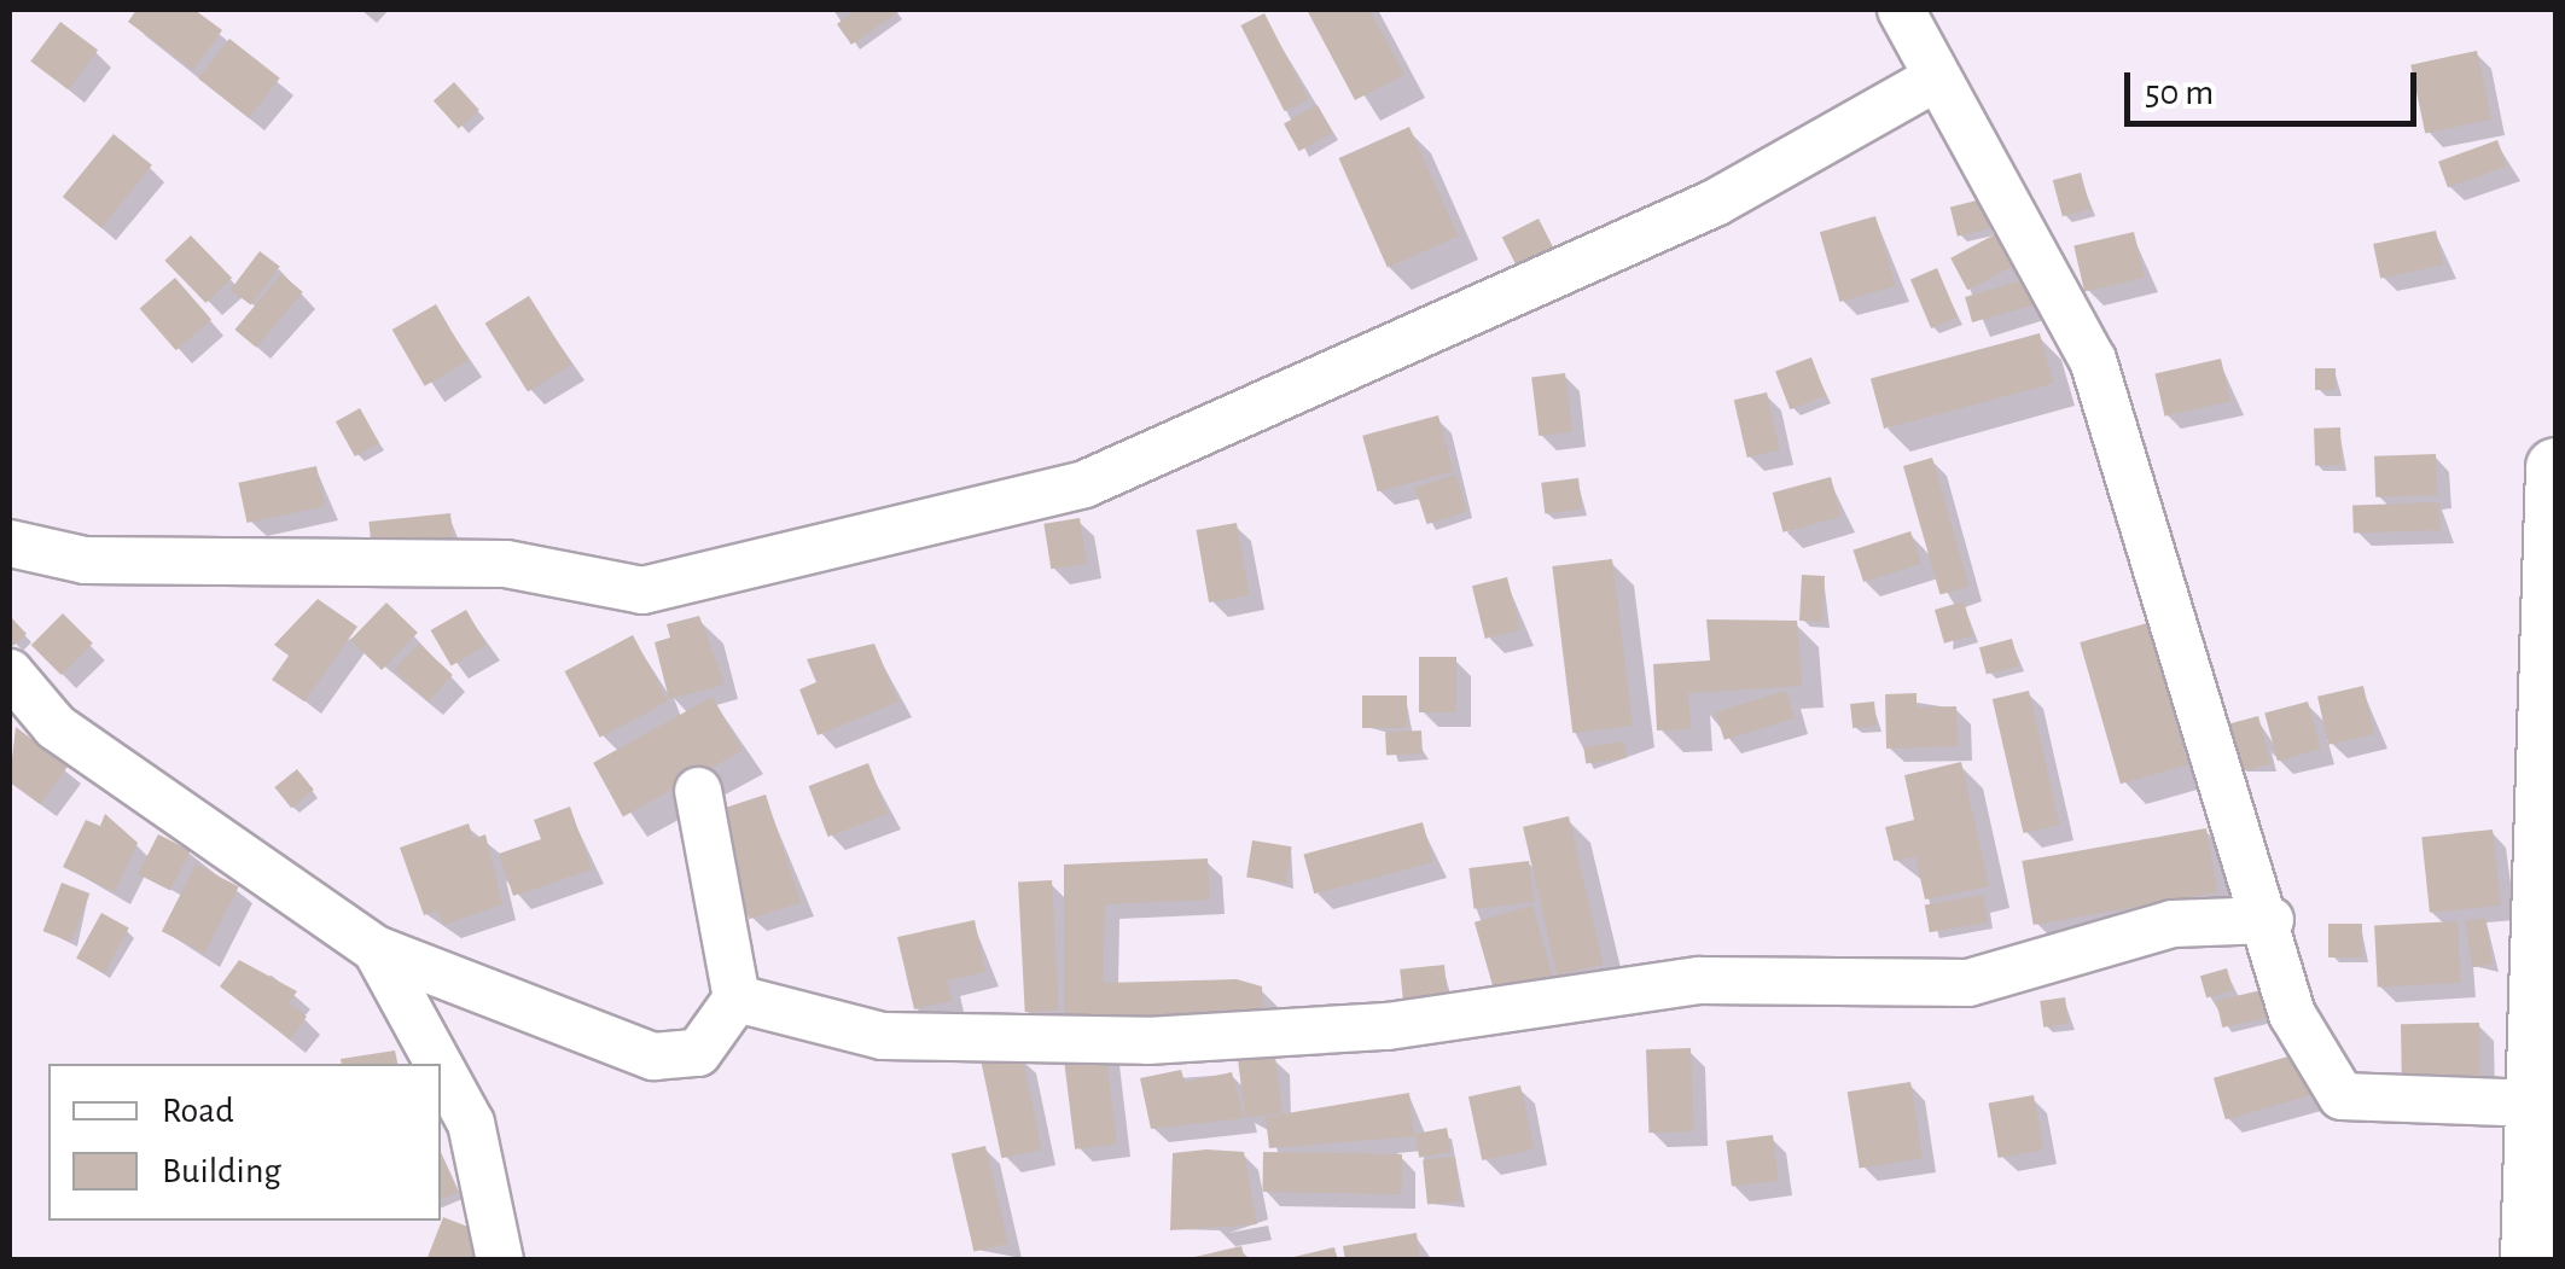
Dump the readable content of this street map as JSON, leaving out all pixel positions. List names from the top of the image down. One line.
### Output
{"legend":["Road","Building"],"scale_bar":"50 m"}
